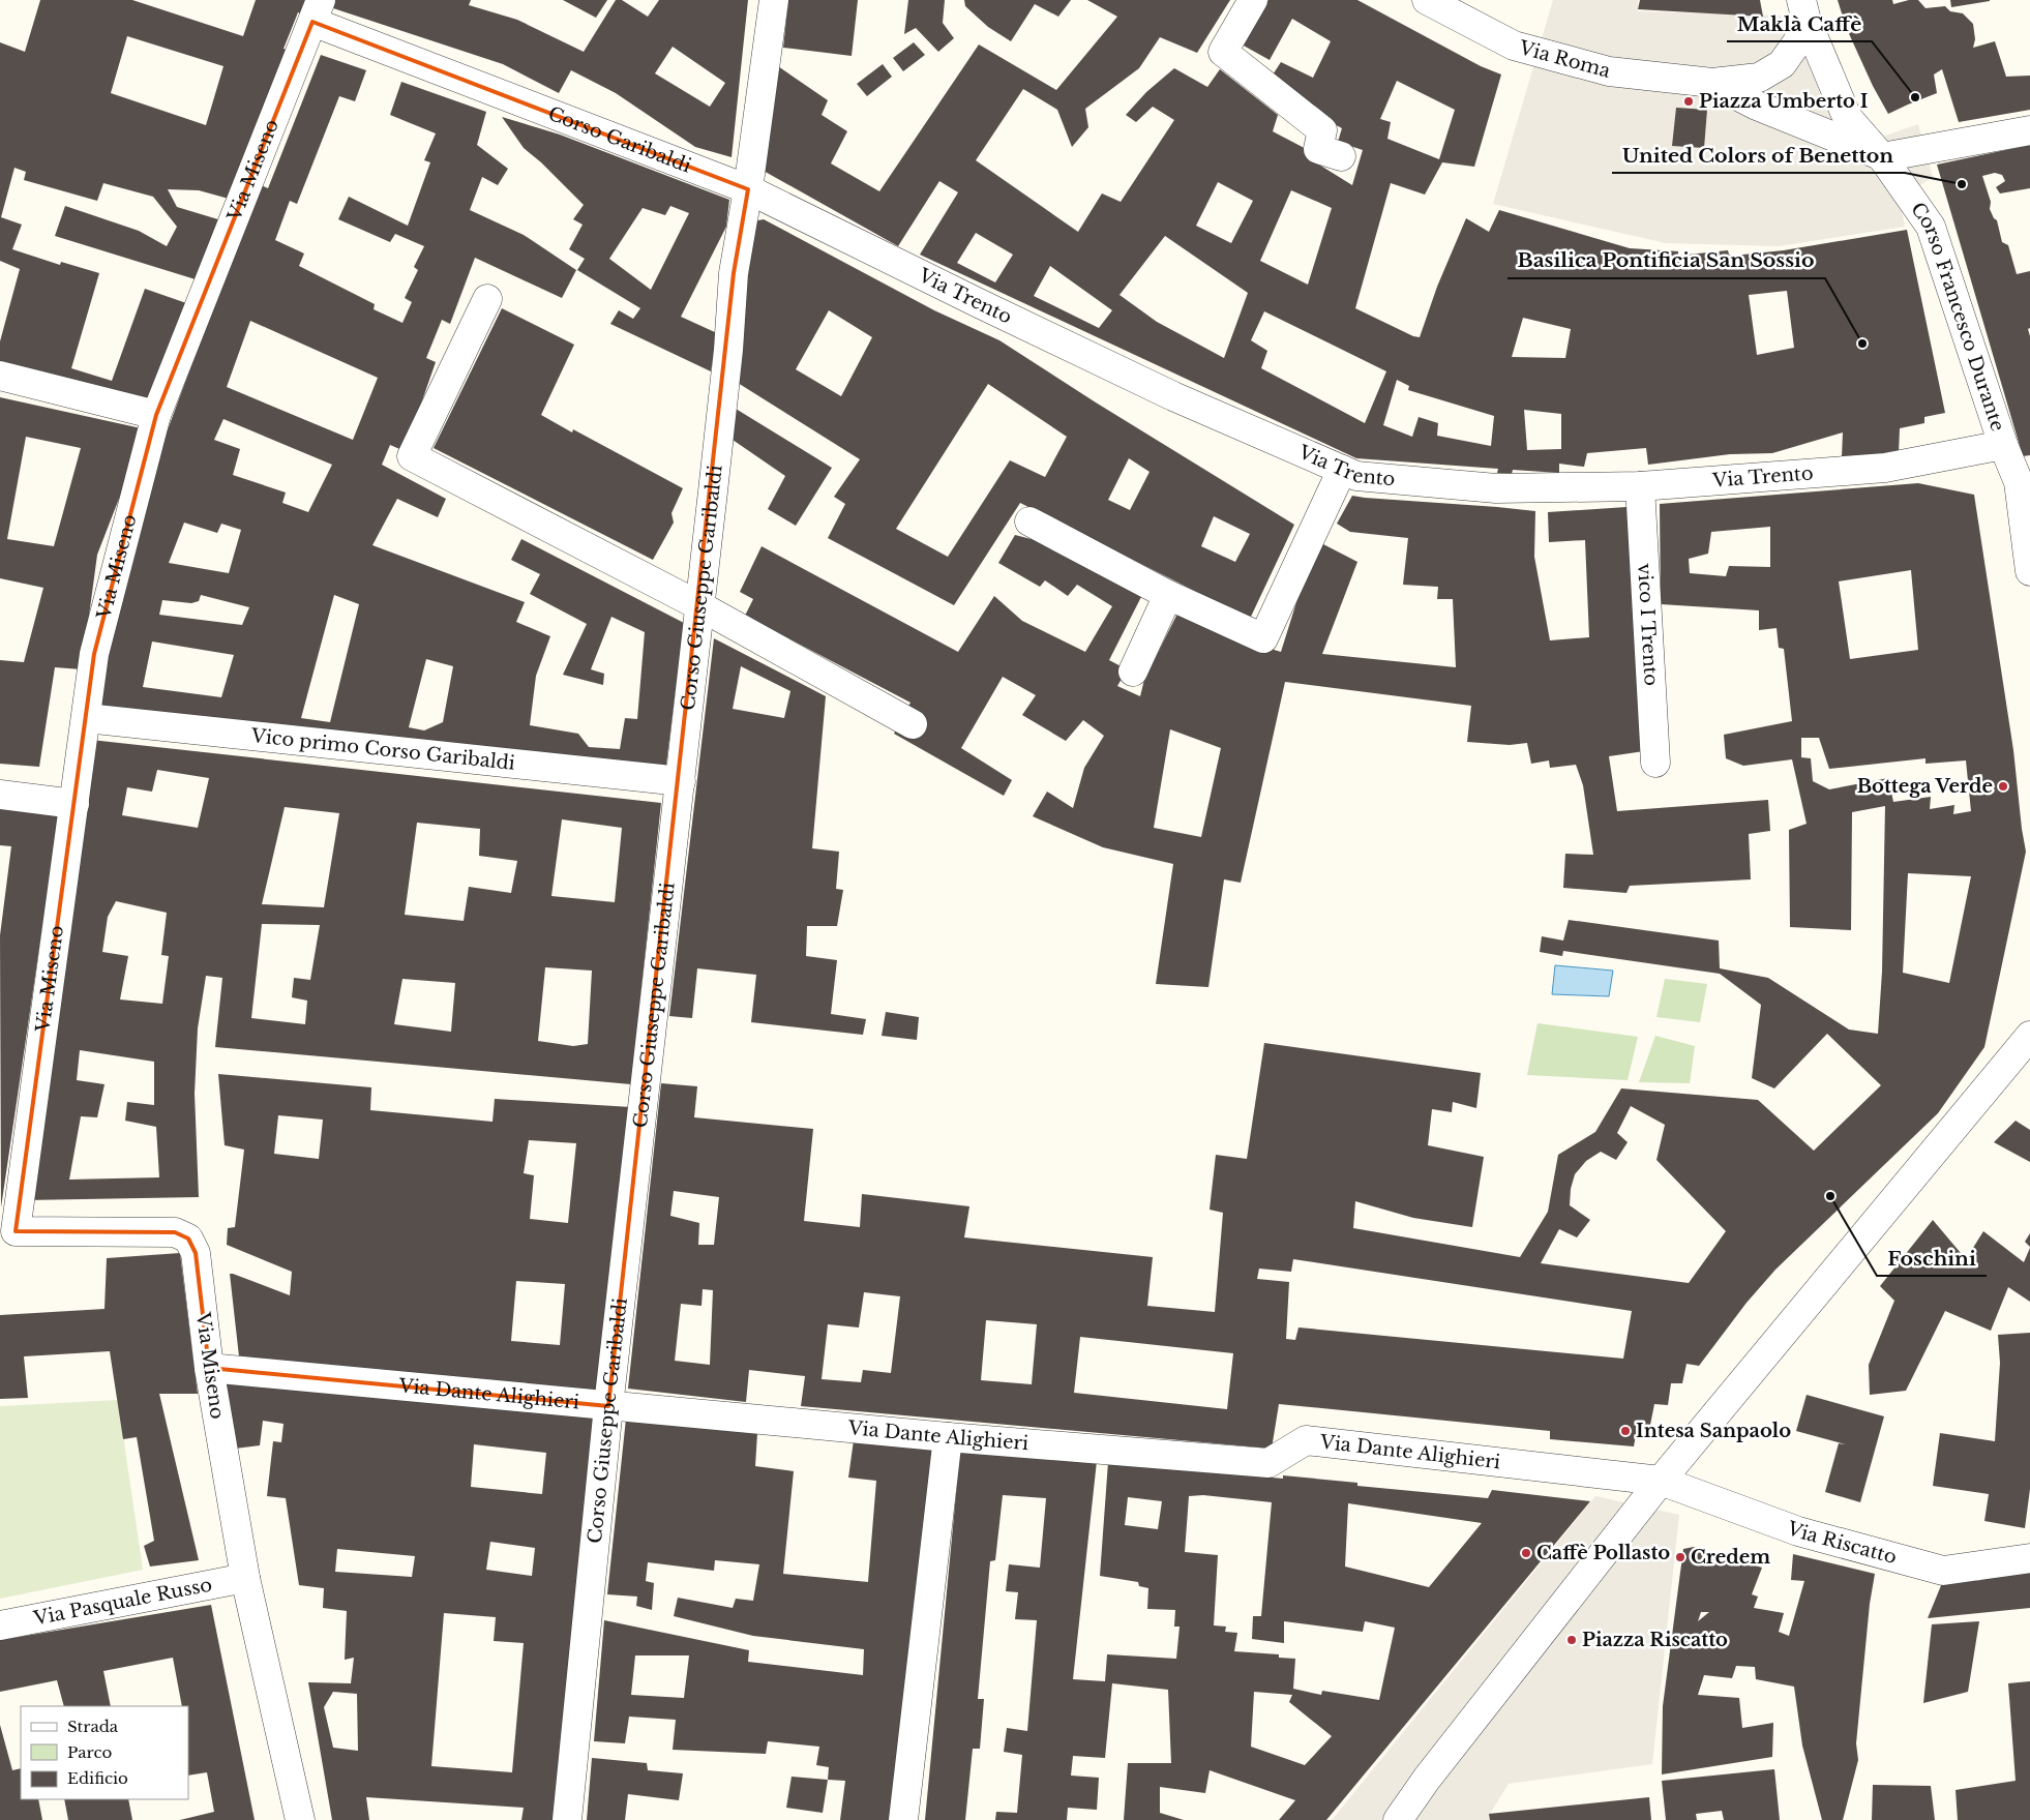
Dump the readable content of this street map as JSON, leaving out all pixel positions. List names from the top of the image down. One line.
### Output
{"streets":{"street":["Via Roma","Corso Garibaldi","Via Miseno","Via Trento","Corso Francesco Durante","Corso Giuseppe Garibaldi","vico I Trento","Vico primo Corso Garibaldi","Via Dante Alighieri","Via Riscatto","Via Pasquale Russo"]},"crossings":[["Via Roma","Corso Francesco Durante"],["Corso Garibaldi","Via Miseno"],["Corso Garibaldi","Via Trento"],["Corso Garibaldi","Corso Giuseppe Garibaldi"],["Via Miseno","Vico primo Corso Garibaldi"],["Via Miseno","Via Dante Alighieri"],["Via Miseno","Via Pasquale Russo"],["Via Trento","Corso Francesco Durante"],["Via Trento","Corso Giuseppe Garibaldi"],["Via Trento","vico I Trento"],["Corso Giuseppe Garibaldi","Vico primo Corso Garibaldi"],["Corso Giuseppe Garibaldi","Via Dante Alighieri"],["Via Dante Alighieri","Via Riscatto"]],"places":["Maklà Caffè","Piazza Umberto I","United Colors of Benetton","Basilica Pontificia San Sossio","Bottega Verde","Foschini","Intesa Sanpaolo","Caffè Pollasto","Credem","Piazza Riscatto"],"legend":["Strada","Parco","Edificio"]}
